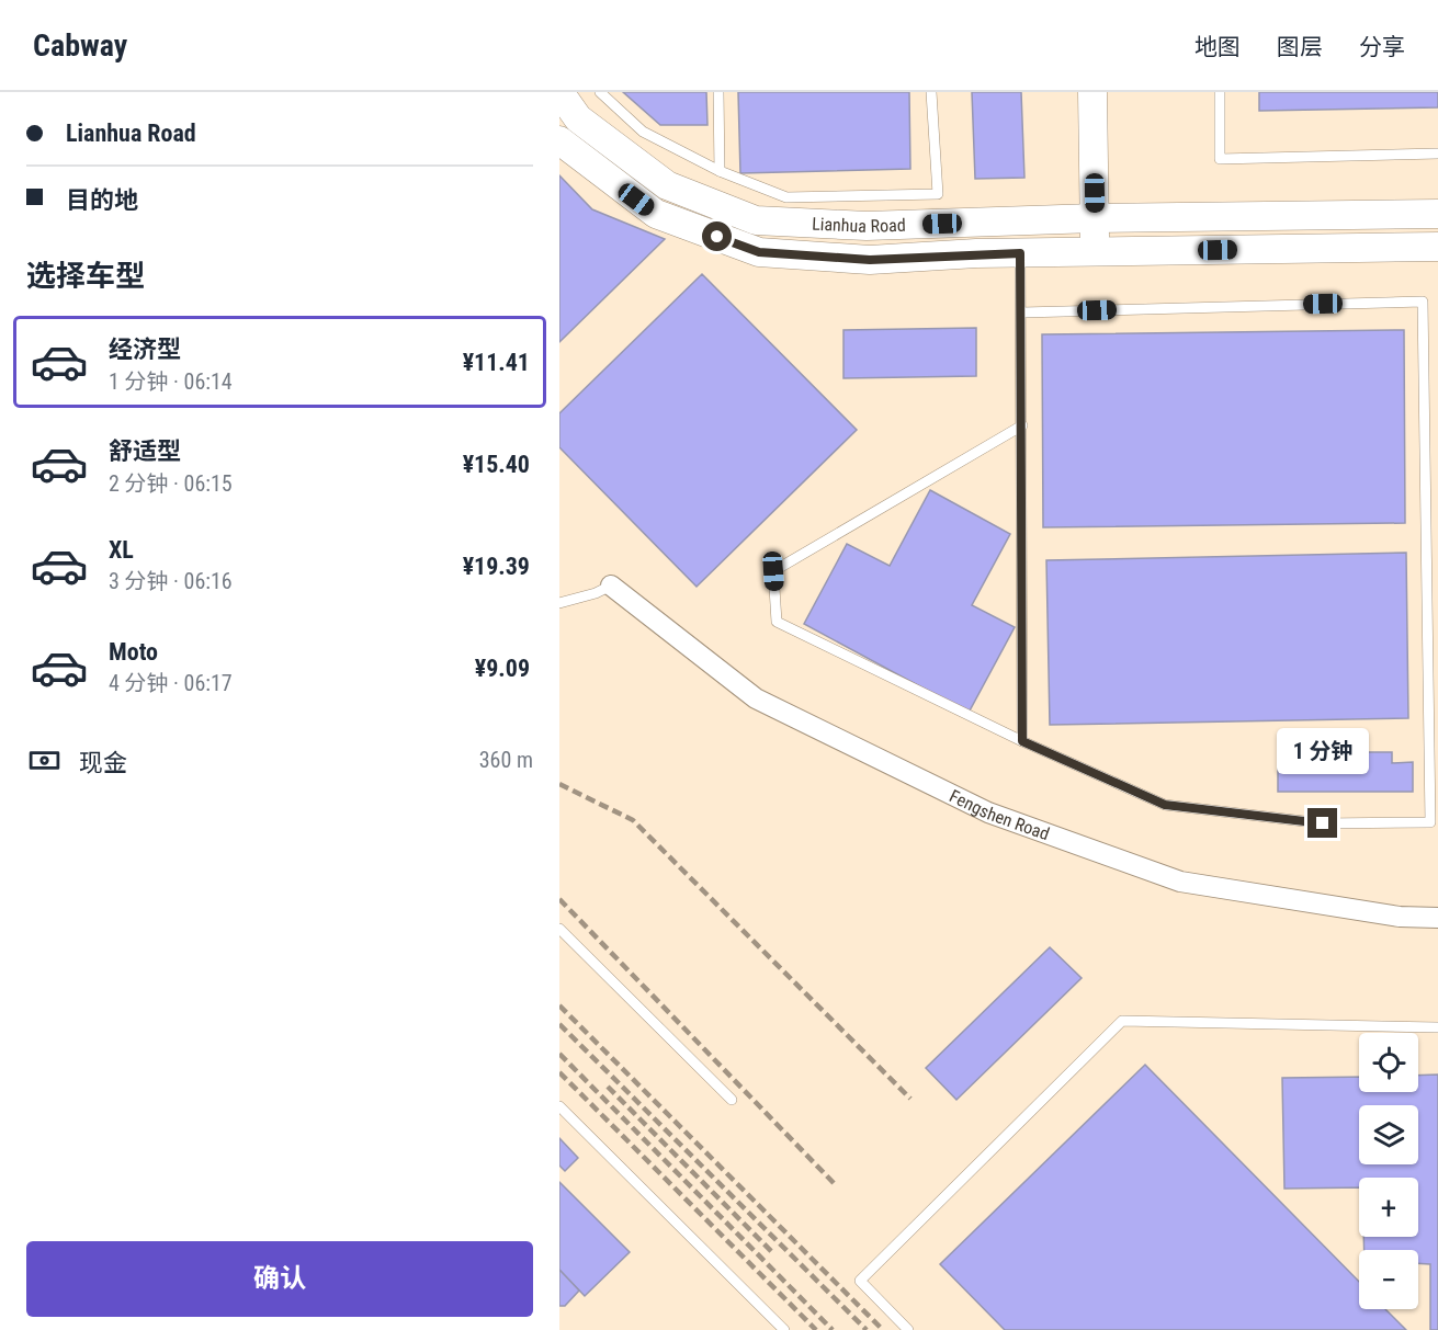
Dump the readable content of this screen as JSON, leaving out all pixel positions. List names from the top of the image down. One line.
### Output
{"streets":{"street":["Lianhua Road","Fengshen Road"]},"page":{"header":"Cabway","nav":["地图","图层","分享"],"banner":["Lianhua Road","目的地"],"heading":"选择车型","list":[{"name":"经济型","note":"1 分钟 · 06:14","value":"¥11.41"},{"name":"舒适型","note":"2 分钟 · 06:15","value":"¥15.40"},{"name":"XL","note":"3 分钟 · 06:16","value":"¥19.39"},{"name":"Moto","note":"4 分钟 · 06:17","value":"¥9.09"}],"pay":["现金","360 m"],"bubble":"1 分钟","map_buttons":["+","−"],"buttons":"确认"}}
